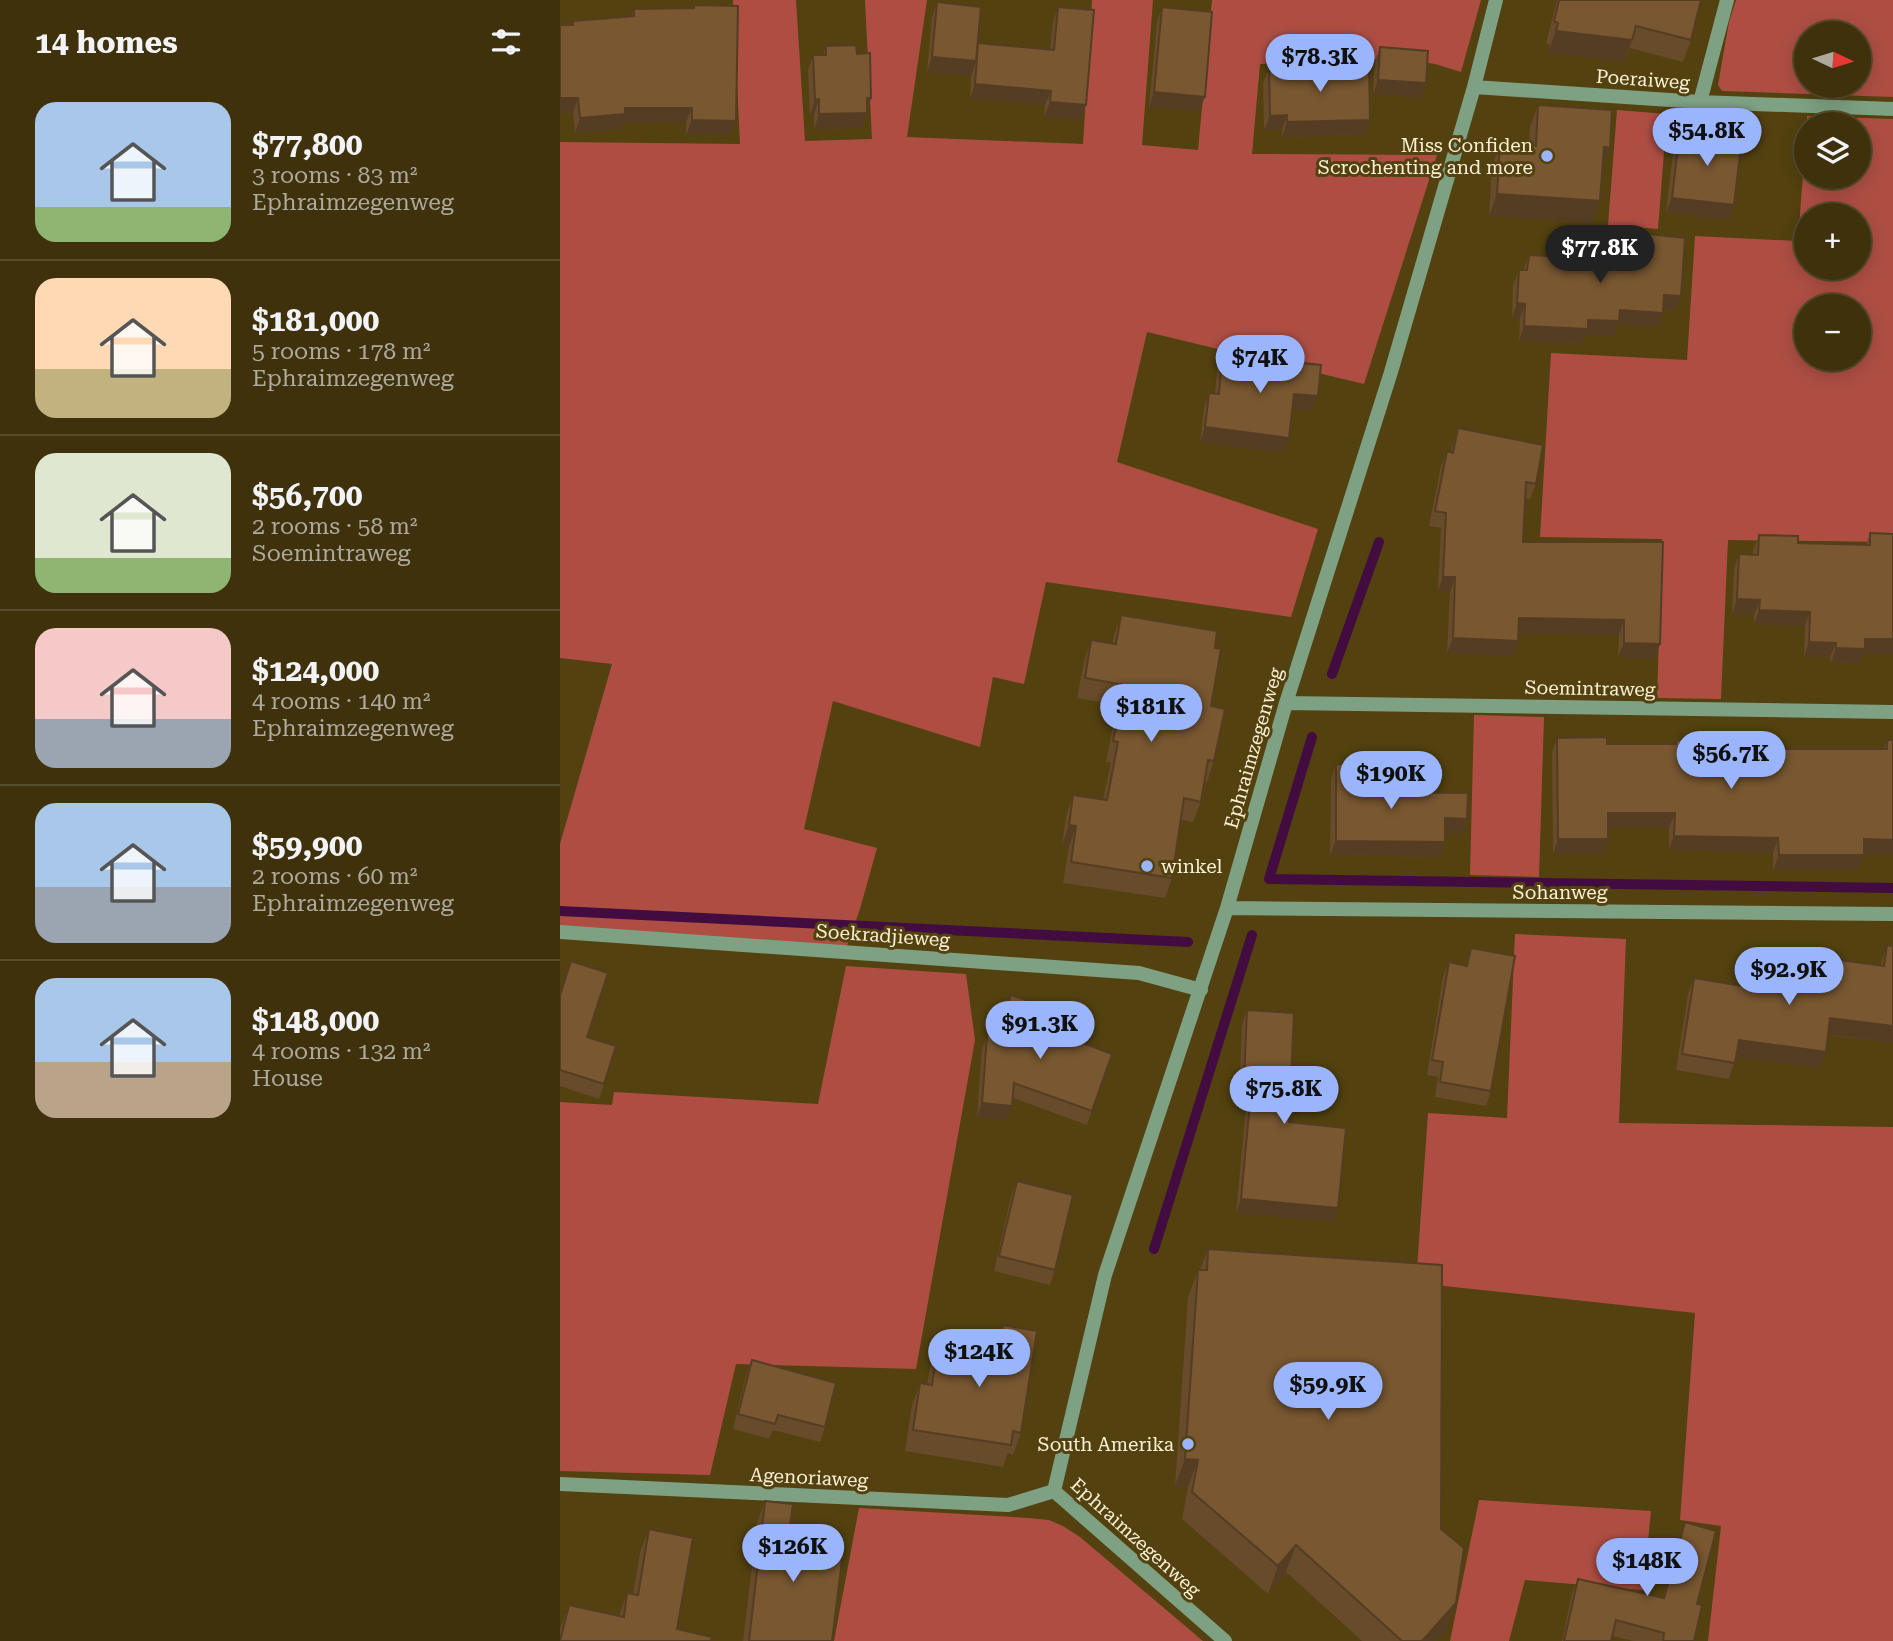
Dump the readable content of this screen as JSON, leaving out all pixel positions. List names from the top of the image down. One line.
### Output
{"streets":{"street":["Poeraiweg","Soemintraweg","Ephraimzegenweg","Sohanweg","Soekradjieweg","Agenoriaweg"]},"crossings":[["Poeraiweg","Ephraimzegenweg"],["Soemintraweg","Ephraimzegenweg"],["Ephraimzegenweg","Sohanweg"],["Ephraimzegenweg","Soekradjieweg"],["Ephraimzegenweg","Agenoriaweg"]],"places":["Miss Confiden Scrochenting and more","winkel","South Amerika"],"north":"right","page":{"heading":"14 homes","map_buttons":["+","−"],"price":["$78.3K","$54.8K","$77.8K","$74K","$181K","$56.7K","$190K","$92.9K","$91.3K","$75.8K","$124K","$59.9K","$126K","$148K"],"list":[{"name":"$77,800","note":"3 rooms · 83 m² · Ephraimzegenweg"},{"name":"$181,000","note":"5 rooms · 178 m² · Ephraimzegenweg"},{"name":"$56,700","note":"2 rooms · 58 m² · Soemintraweg"},{"name":"$124,000","note":"4 rooms · 140 m² · Ephraimzegenweg"},{"name":"$59,900","note":"2 rooms · 60 m² · Ephraimzegenweg"},{"name":"$148,000","note":"4 rooms · 132 m² · House"}]}}
